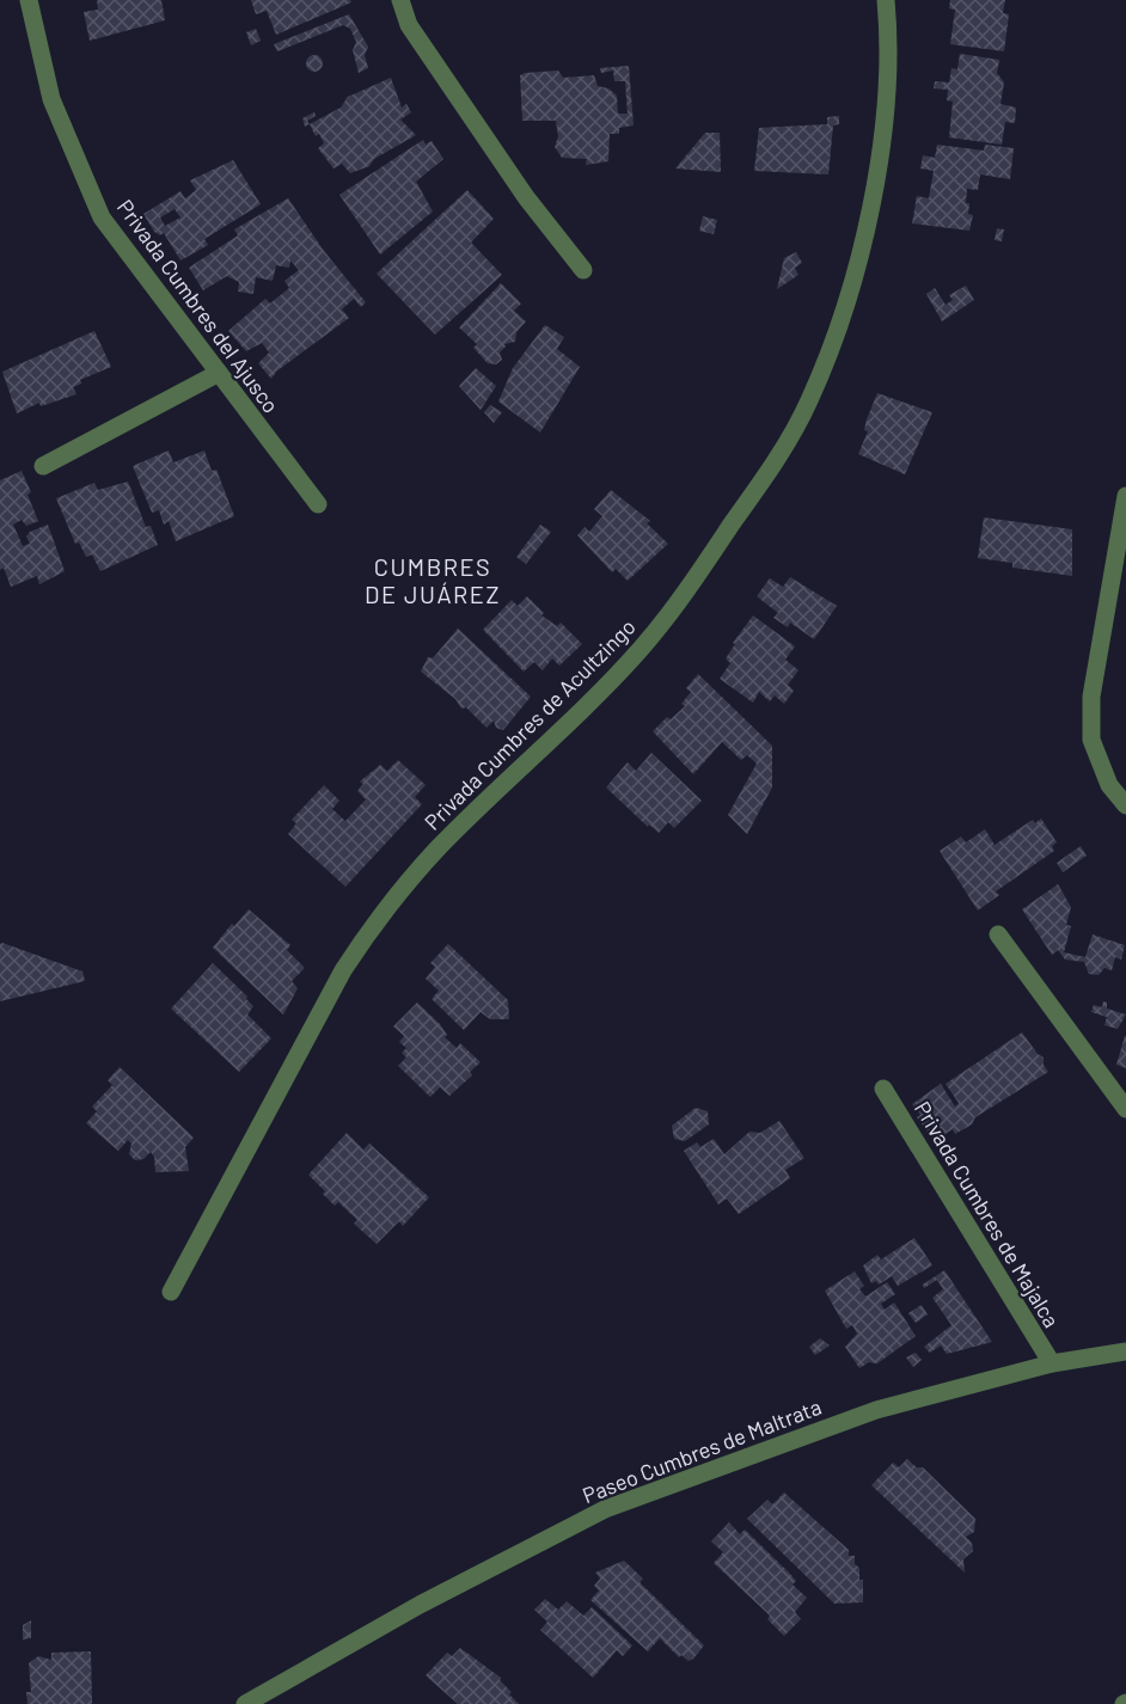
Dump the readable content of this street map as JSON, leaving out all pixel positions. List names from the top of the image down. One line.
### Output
{"streets":{"street":["Privada Cumbres del Ajusco","Privada Cumbres de Acultzingo","Privada Cumbres de Majalca","Paseo Cumbres de Maltrata"]},"crossings":[["Privada Cumbres de Majalca","Paseo Cumbres de Maltrata"]],"districts":["CUMBRES DE JUÁREZ"]}
